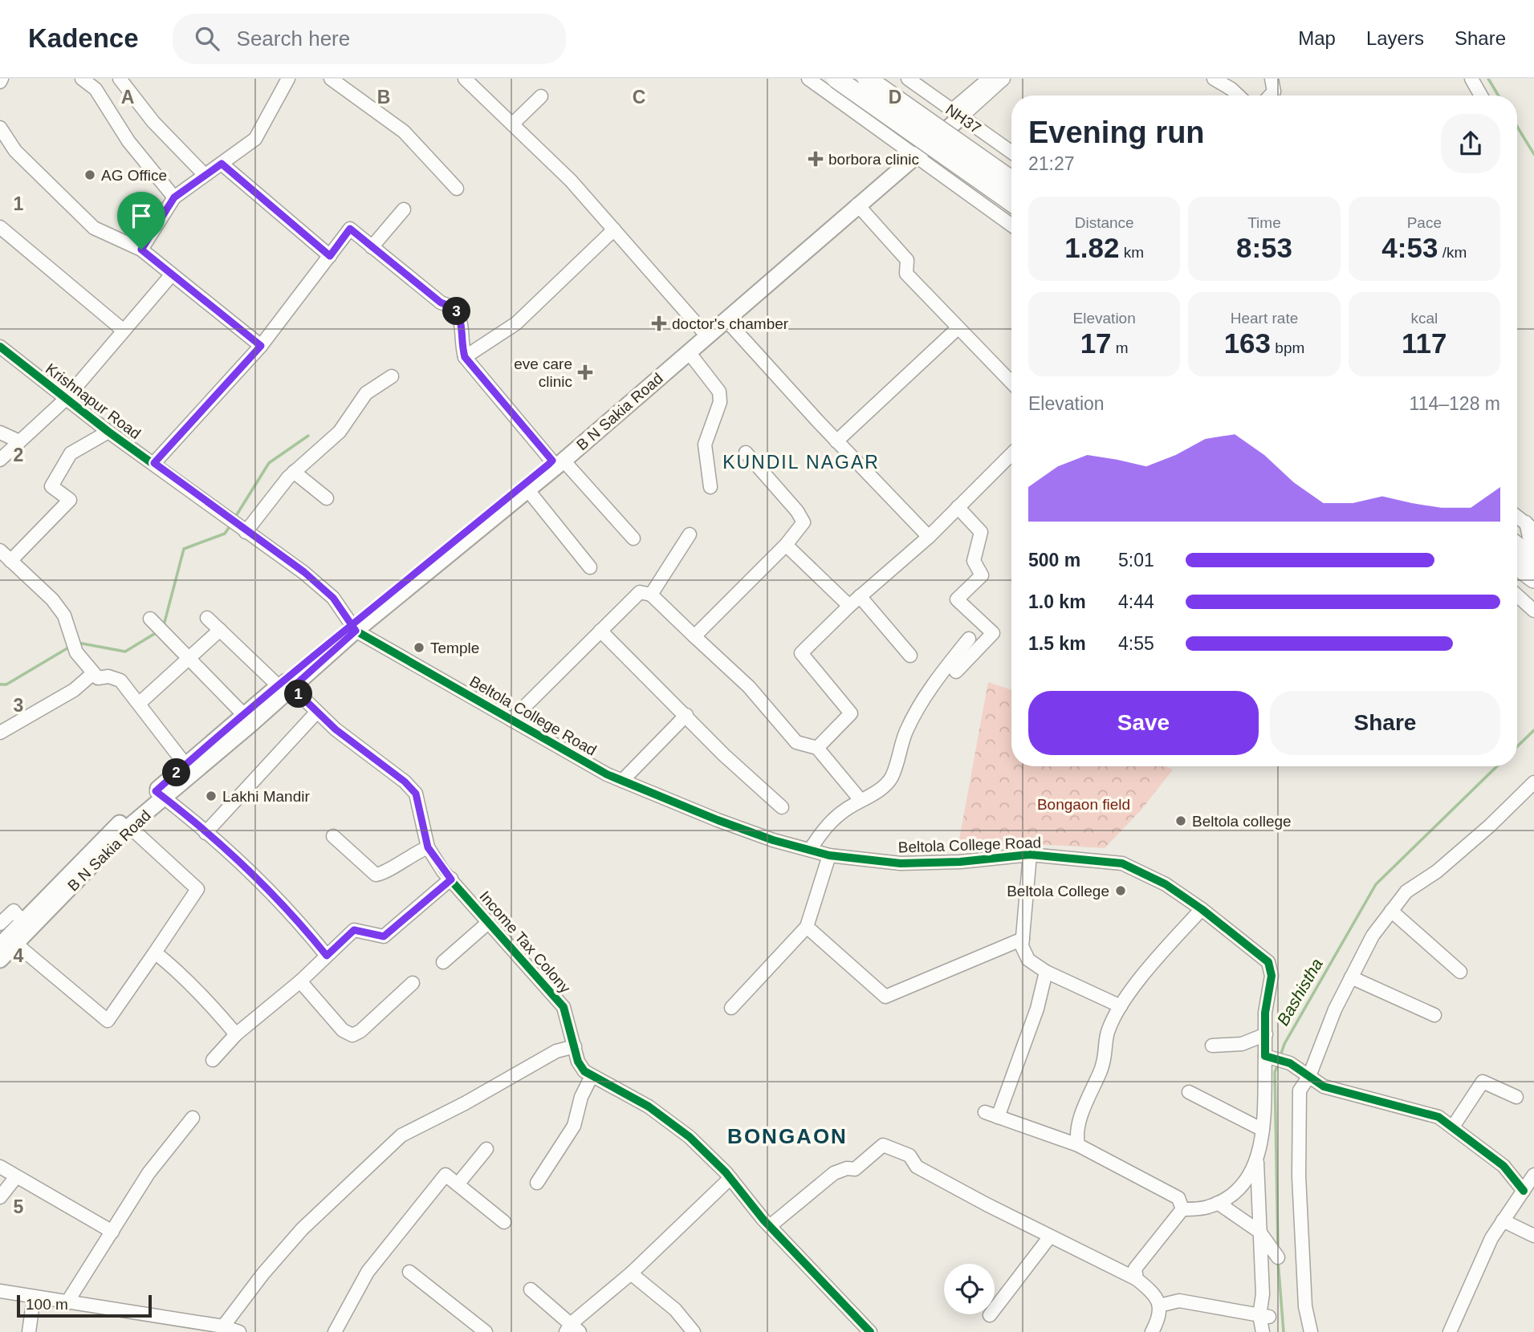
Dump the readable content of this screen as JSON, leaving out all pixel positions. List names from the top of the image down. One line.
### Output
{"streets":{"main road":["B N Sakia Road"],"street":["NH37","Krishnapur Road","Beltola College Road","Income Tax Colony"]},"crossings":[["Krishnapur Road","B N Sakia Road"],["Krishnapur Road","Beltola College Road"],["B N Sakia Road","Beltola College Road"],["B N Sakia Road","Income Tax Colony"]],"districts":["KUNDIL NAGAR","BONGAON"],"water":["Bashistha"],"parks":["Bongaon field"],"places":{"health":["borbora clinic","doctor's chamber","eve care clinic"],"other":["AG Office","Temple","Lakhi Mandir","Beltola college","Beltola College"]},"scale_bar":"100 m","page":{"header":"Kadence","search":"Search here","nav":["Map","Layers","Share"],"heading":["Evening run","21:27"],"stats":[["Distance","1.82 km"],["Time","8:53"],["Pace","4:53 /km"],["Elevation","17 m"],["Heart rate","163 bpm"],["kcal","117"]],"pins":["3","1","2"],"chart":["Elevation","114–128 m"],"list":[{"name":"500 m","note":"5:01"},{"name":"1.0 km","note":"4:44"},{"name":"1.5 km","note":"4:55"}],"buttons":["Save","Share"],"scale":"100 m"},"grid":{"columns":["A","B","C","D"],"rows":["1","2","3","4","5"]}}
